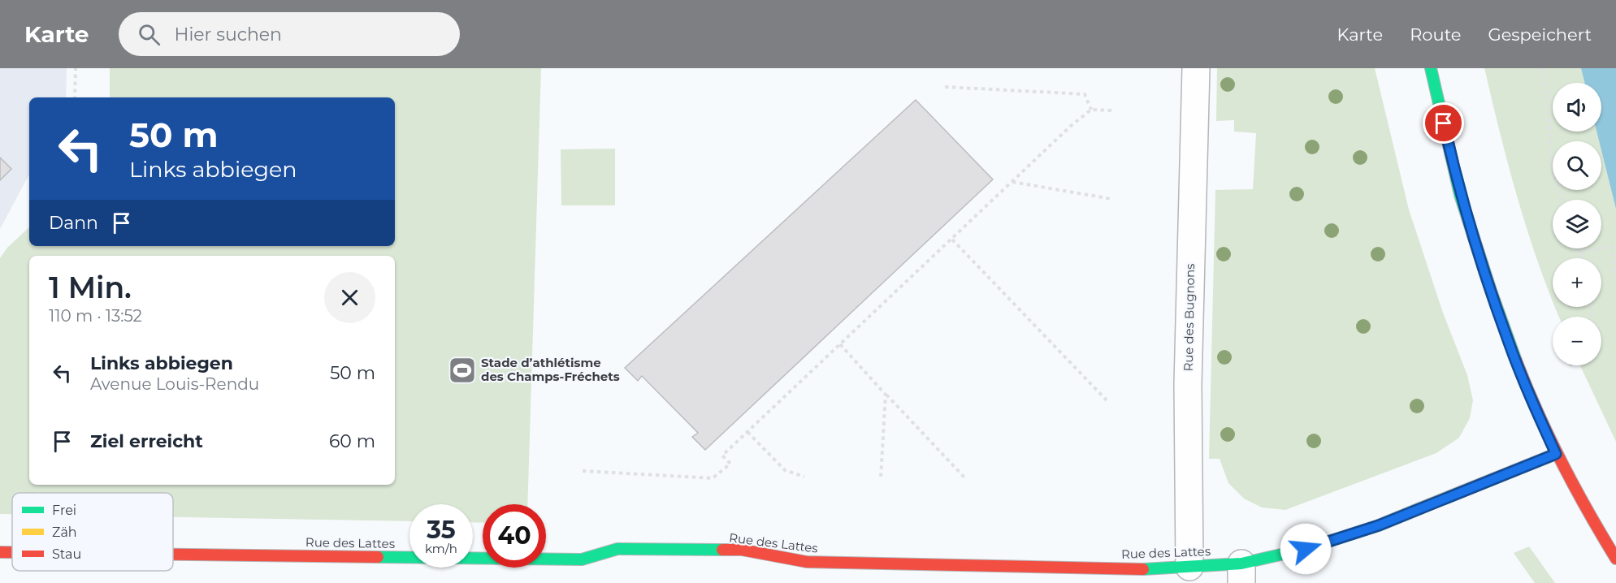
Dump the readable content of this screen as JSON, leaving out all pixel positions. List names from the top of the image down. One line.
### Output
{"streets":{"street":["Rue des Bugnons","Rue des Lattes"]},"crossings":[["Rue des Bugnons","Rue des Lattes"]],"places":{"sports":["Stade d’athlétisme des Champs-Fréchets"]},"legend":["Frei","Zäh","Stau"],"page":{"header":"Karte","search":"Hier suchen","nav":["Karte","Route","Gespeichert"],"map_buttons":["+","−"],"turn":["50 m","Links abbiegen"],"then":"Dann","heading":["1 Min.","110 m · 13:52"],"list":[{"name":"Links abbiegen","note":"Avenue Louis-Rendu","value":"50 m"},{"name":"Ziel erreicht","value":"60 m"}],"speed":"35 km/h","limit":"40"}}
